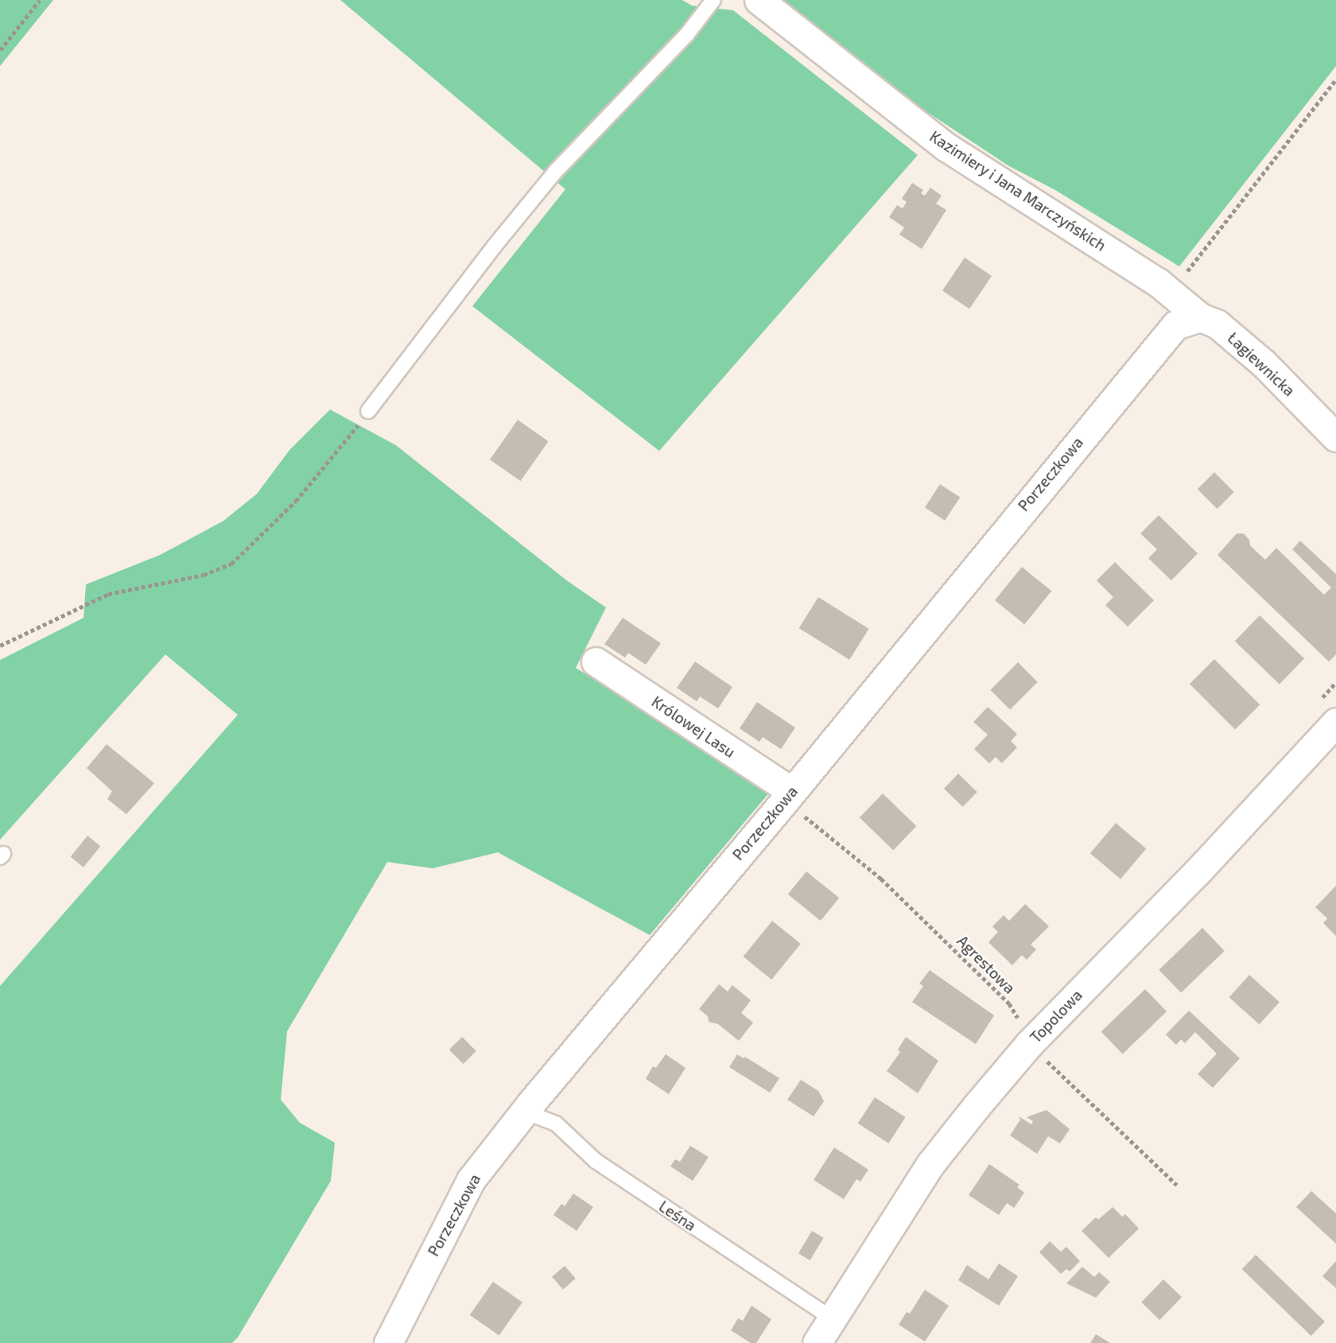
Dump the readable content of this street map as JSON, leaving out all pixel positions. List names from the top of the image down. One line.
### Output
{"streets":{"street":["Kazimiery i Jana Marczyńskich","Łagiewnicka","Porzeczkowa","Królowej Lasu","Topolowa"],"lane":["Leśna"],"path":["Agrestowa"]},"crossings":[["Kazimiery i Jana Marczyńskich","Łagiewnicka"],["Kazimiery i Jana Marczyńskich","Porzeczkowa"],["Łagiewnicka","Porzeczkowa"],["Porzeczkowa","Królowej Lasu"],["Porzeczkowa","Agrestowa"],["Porzeczkowa","Leśna"],["Królowej Lasu","Agrestowa"],["Agrestowa","Topolowa"],["Topolowa","Leśna"]]}
